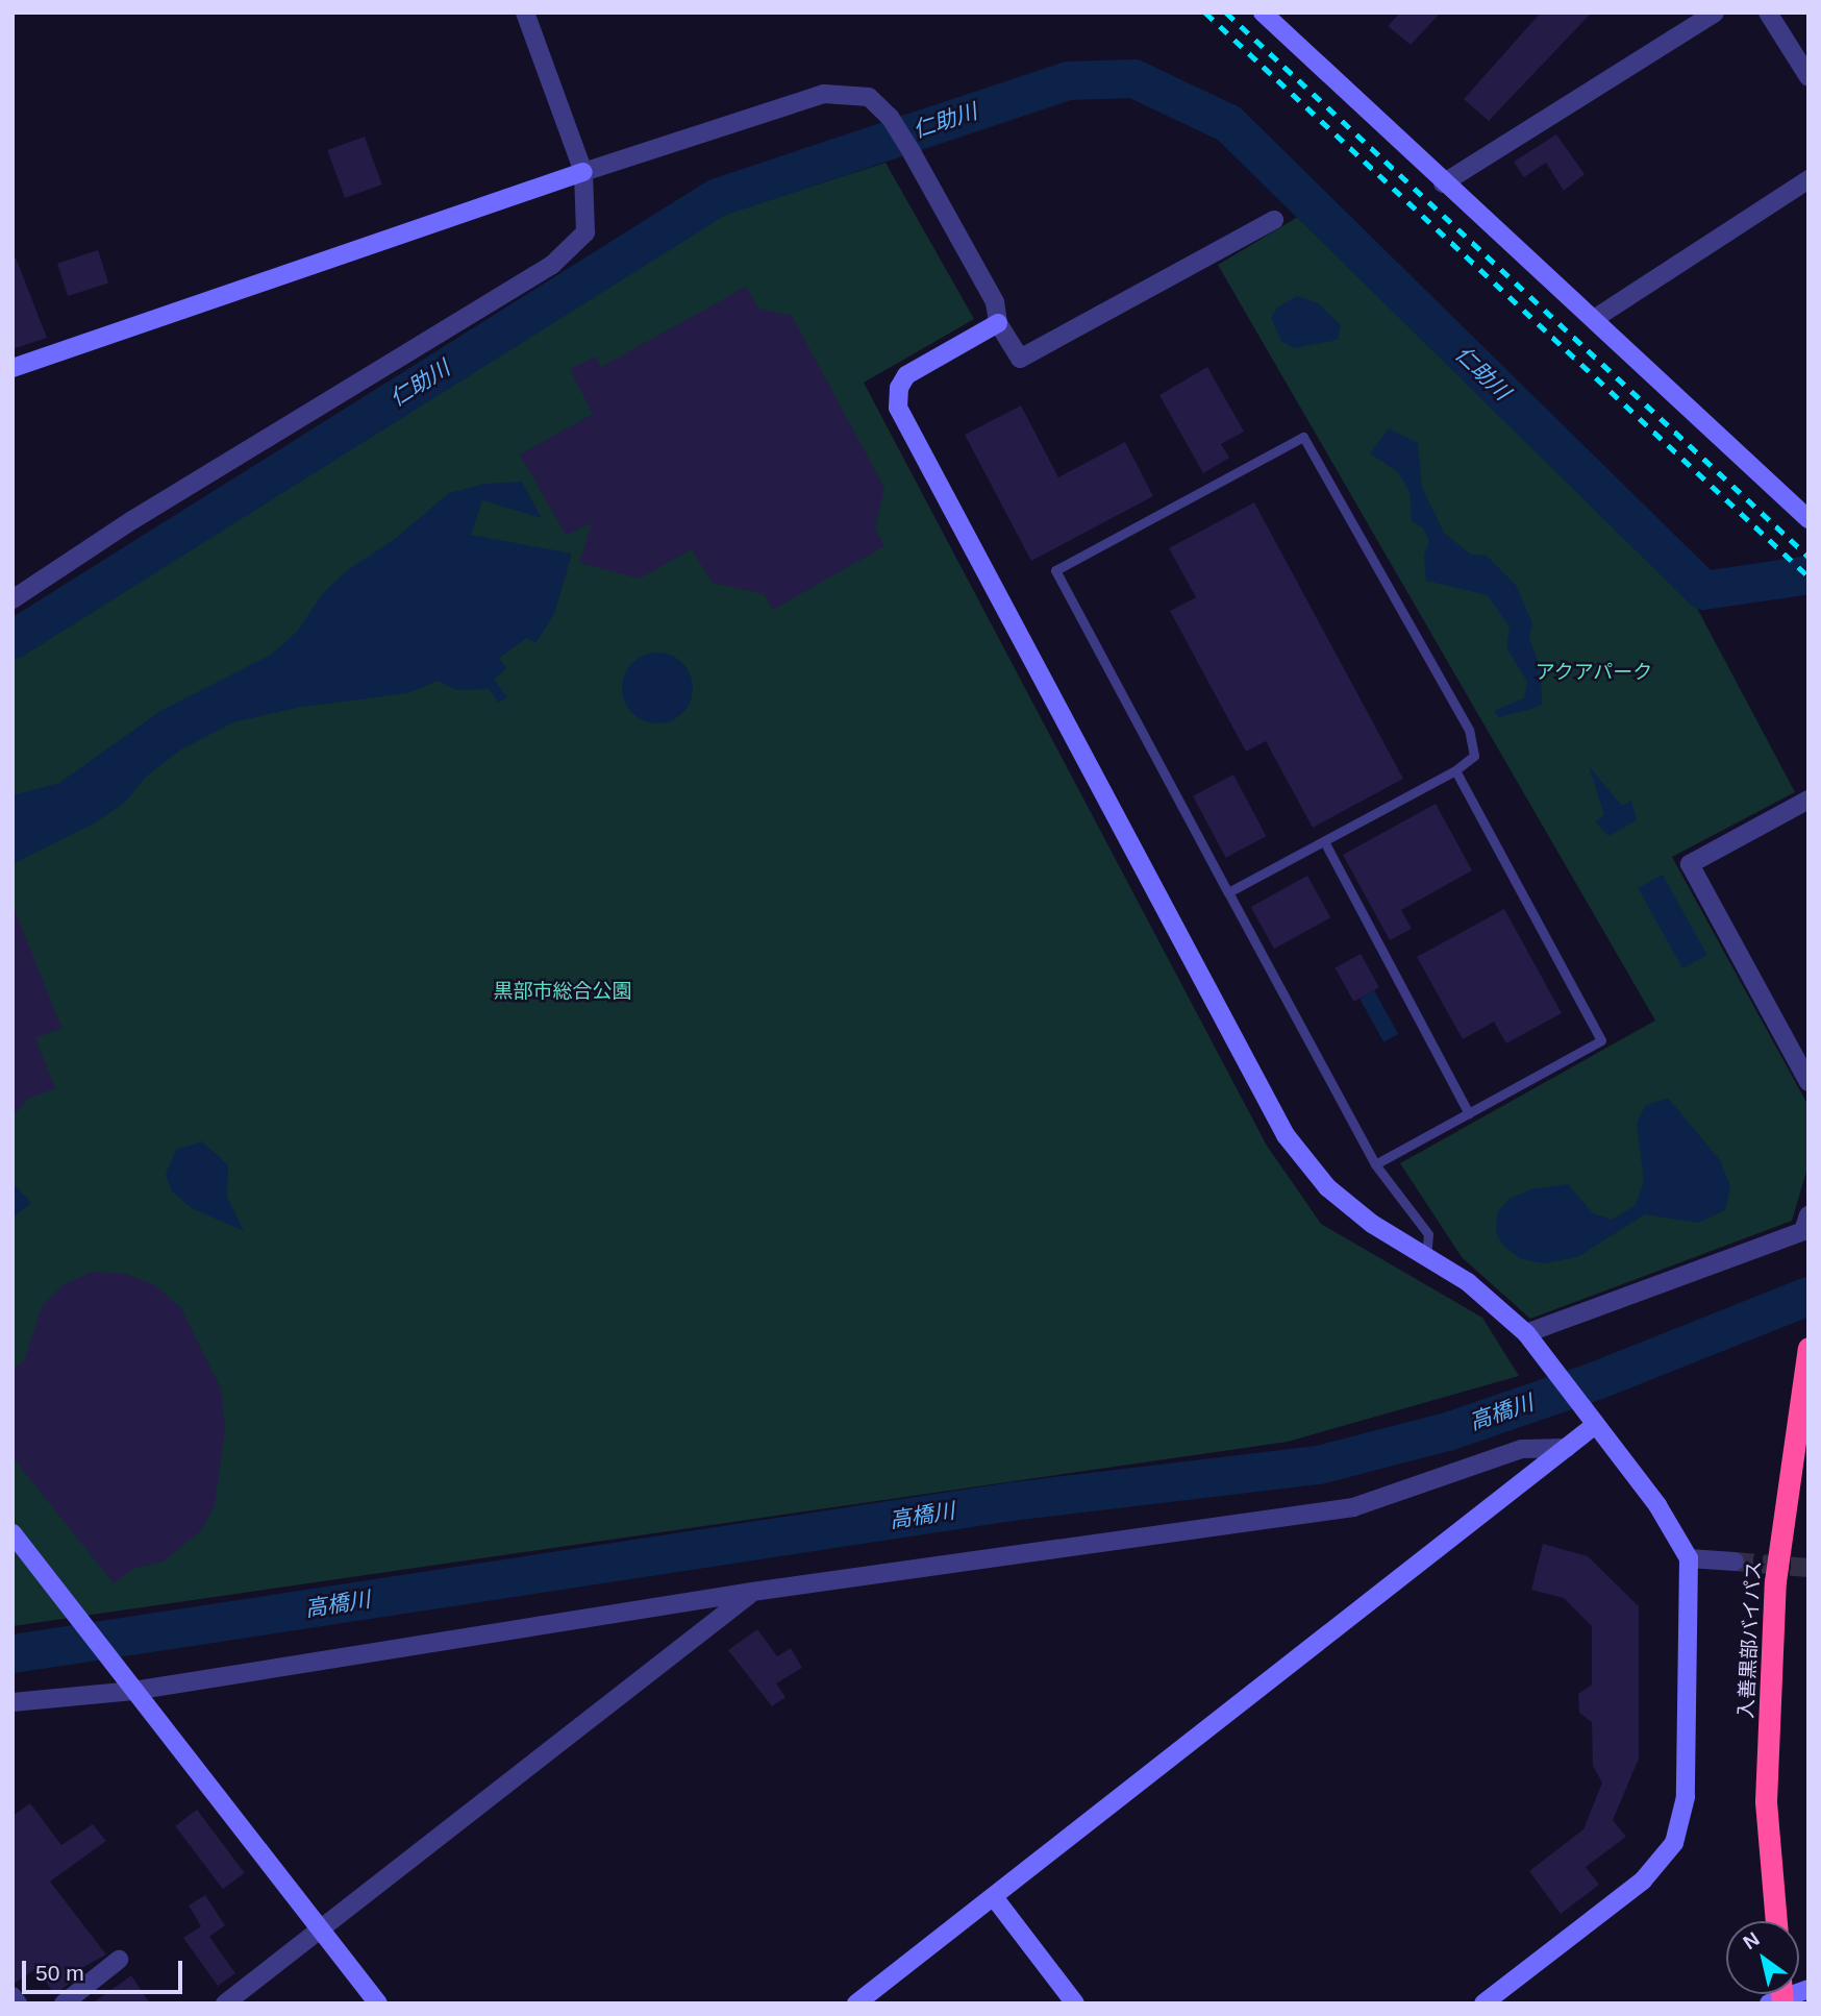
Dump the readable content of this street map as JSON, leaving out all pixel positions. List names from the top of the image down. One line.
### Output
{"streets":{"highway":["入善黒部バイパス"]},"water":["仁助川","高橋川"],"parks":["アクアパーク","黒部市総合公園"],"scale_bar":"50 m","north":"top left"}
